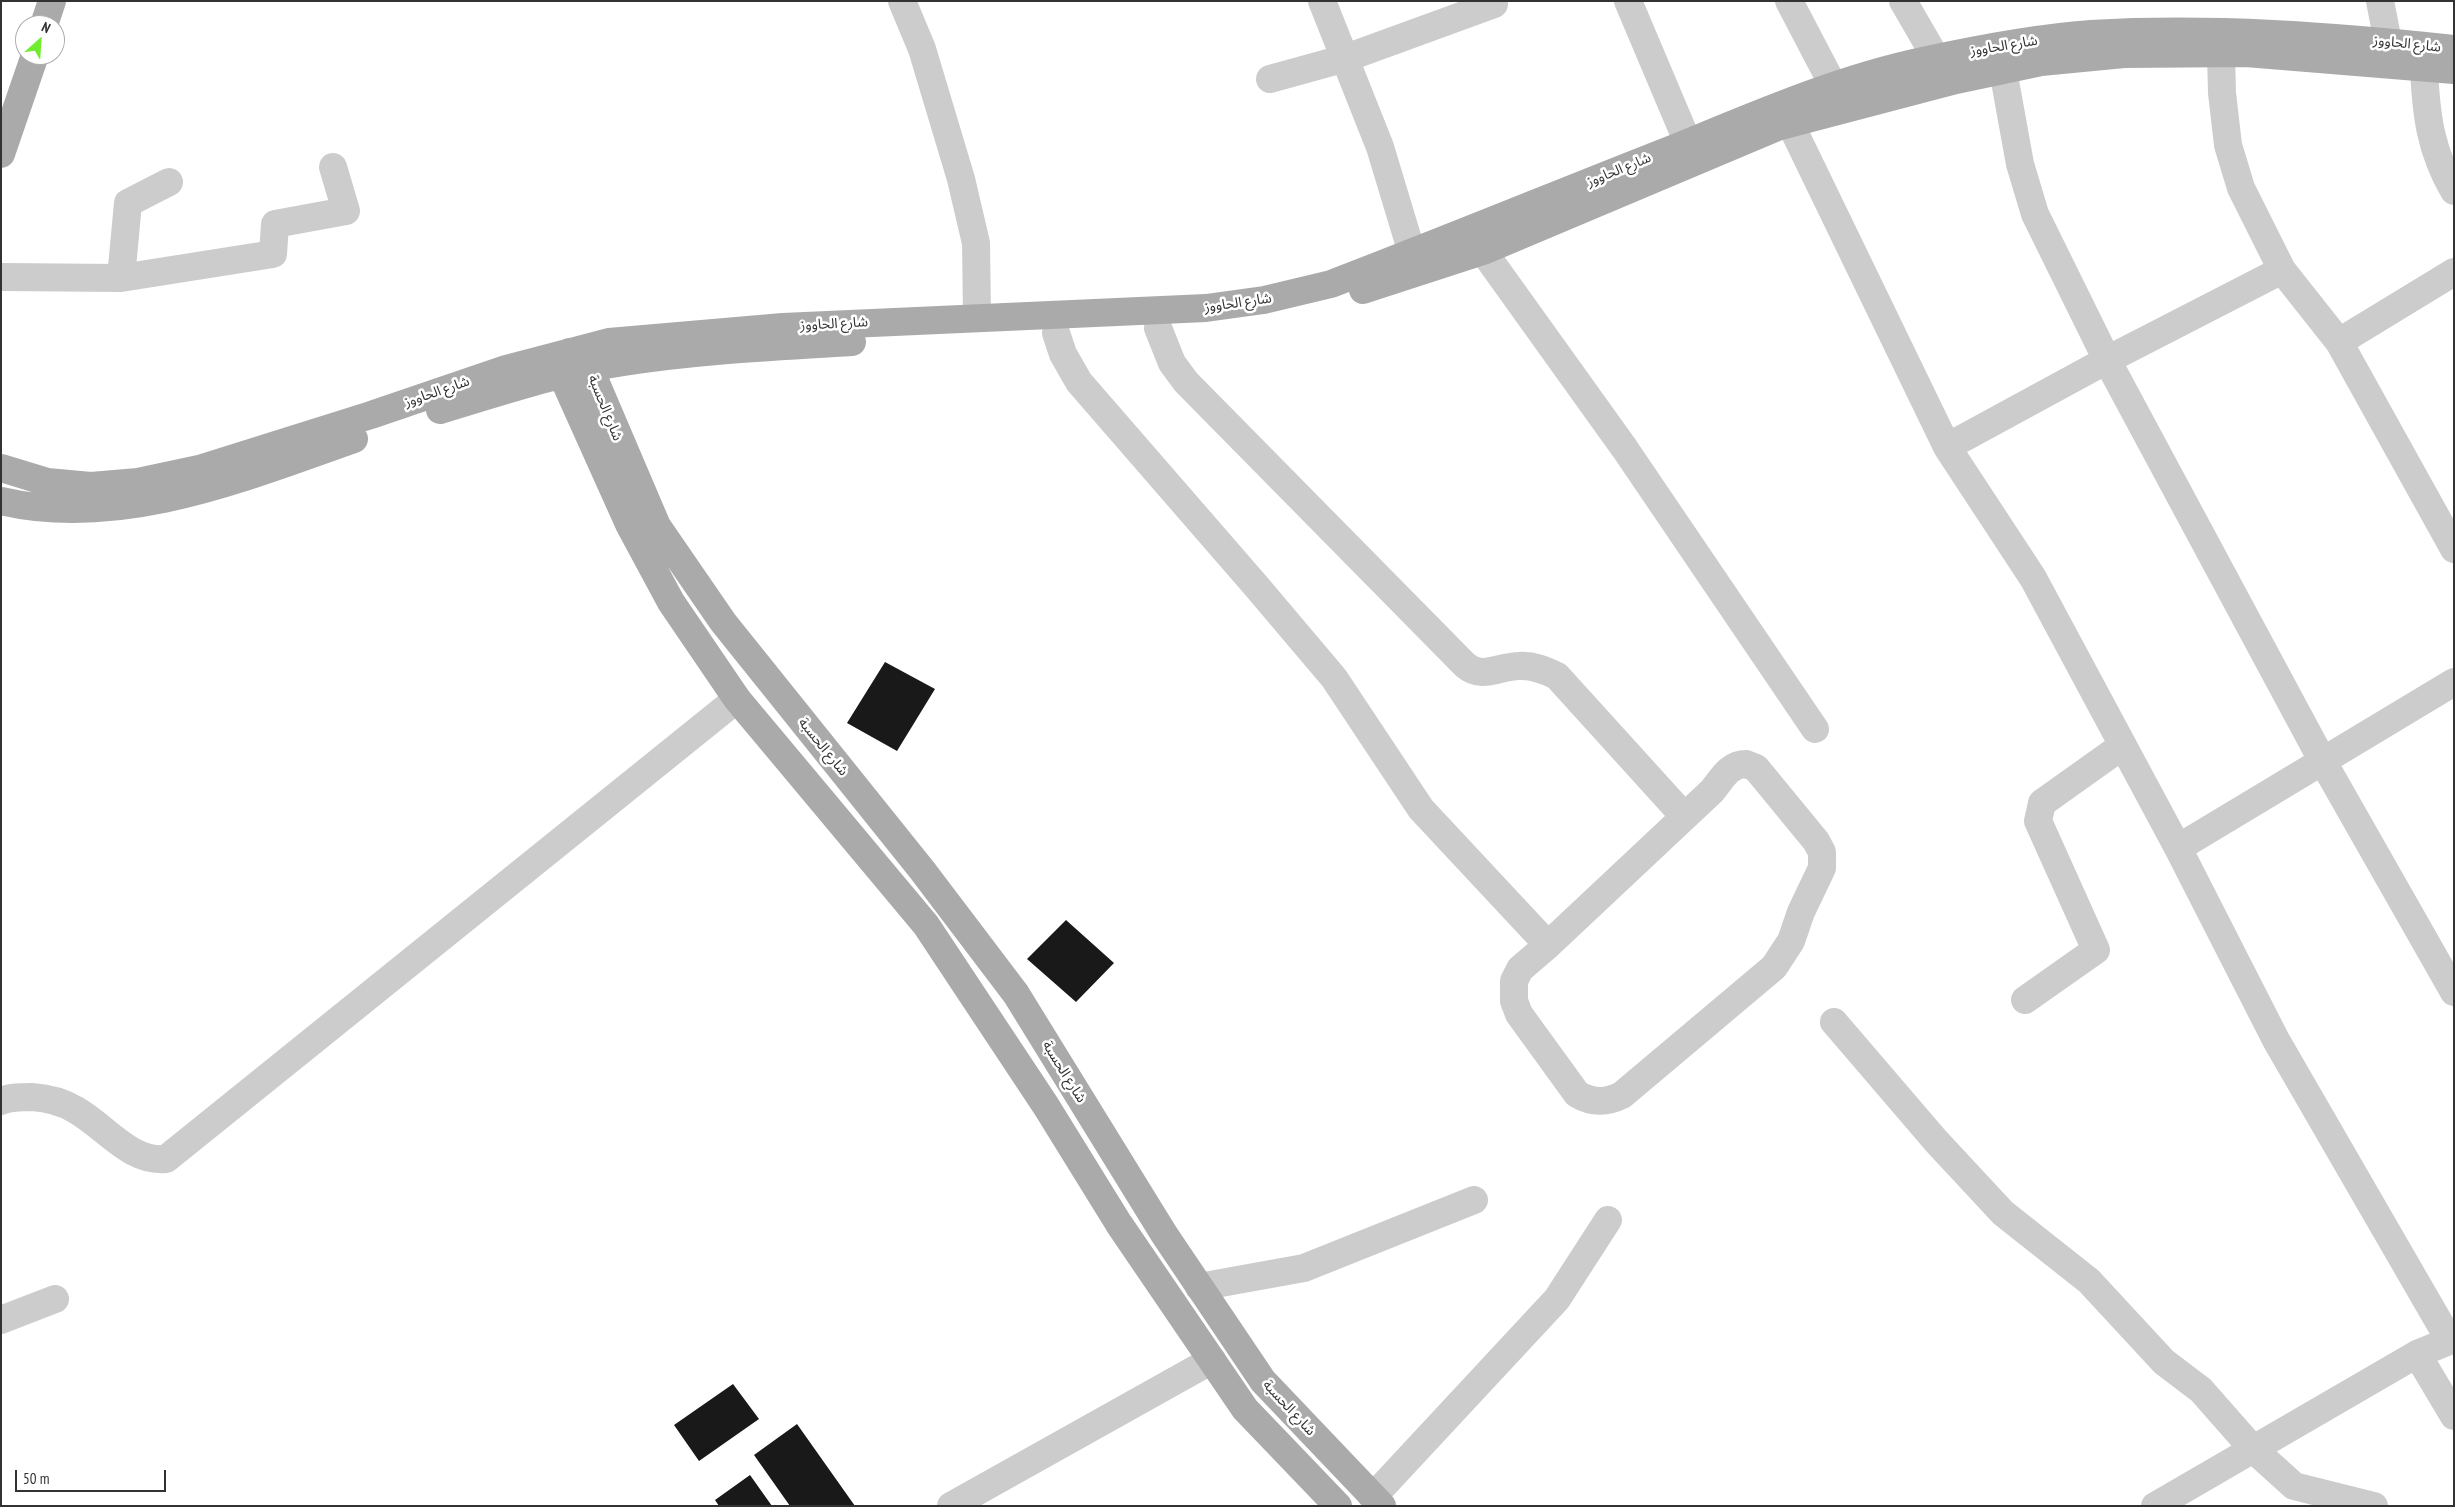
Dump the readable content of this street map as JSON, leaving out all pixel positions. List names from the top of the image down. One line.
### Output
{"streets":{"main road":["شارع الحاووز","شارع الحسبة"]},"crossings":[["شارع الحاووز","شارع الحسبة"]],"scale_bar":"50 m","north":"top right"}
